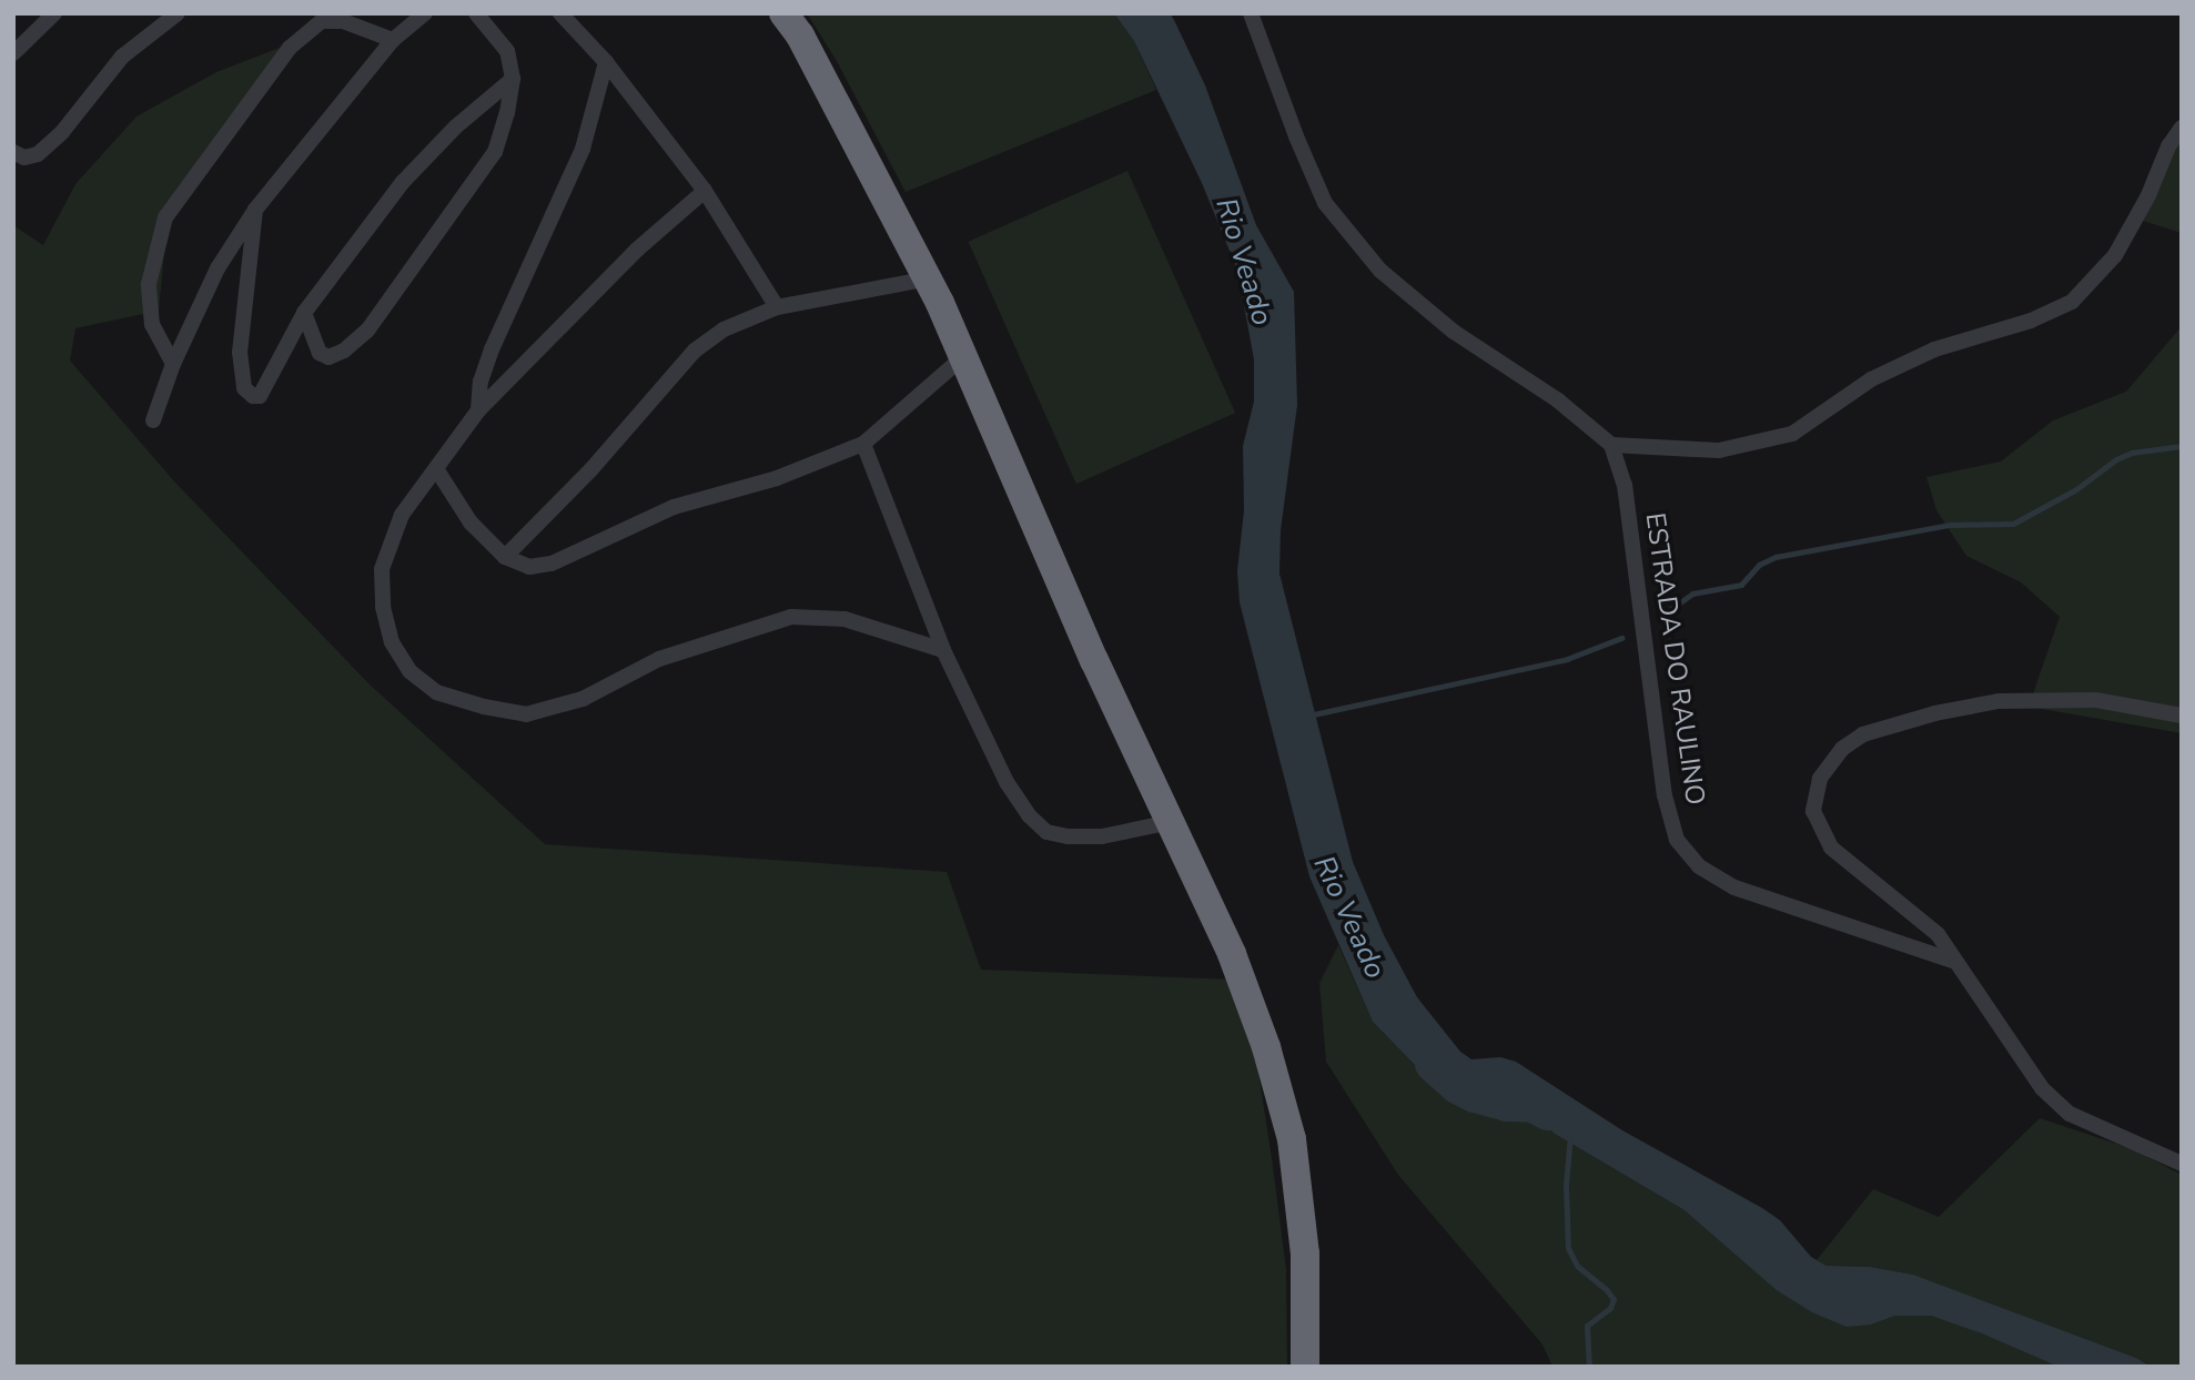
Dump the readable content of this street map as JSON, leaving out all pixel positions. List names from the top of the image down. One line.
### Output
{"streets":{"street":["ESTRADA DO RAULINO"]},"water":["Rio Veado"]}
